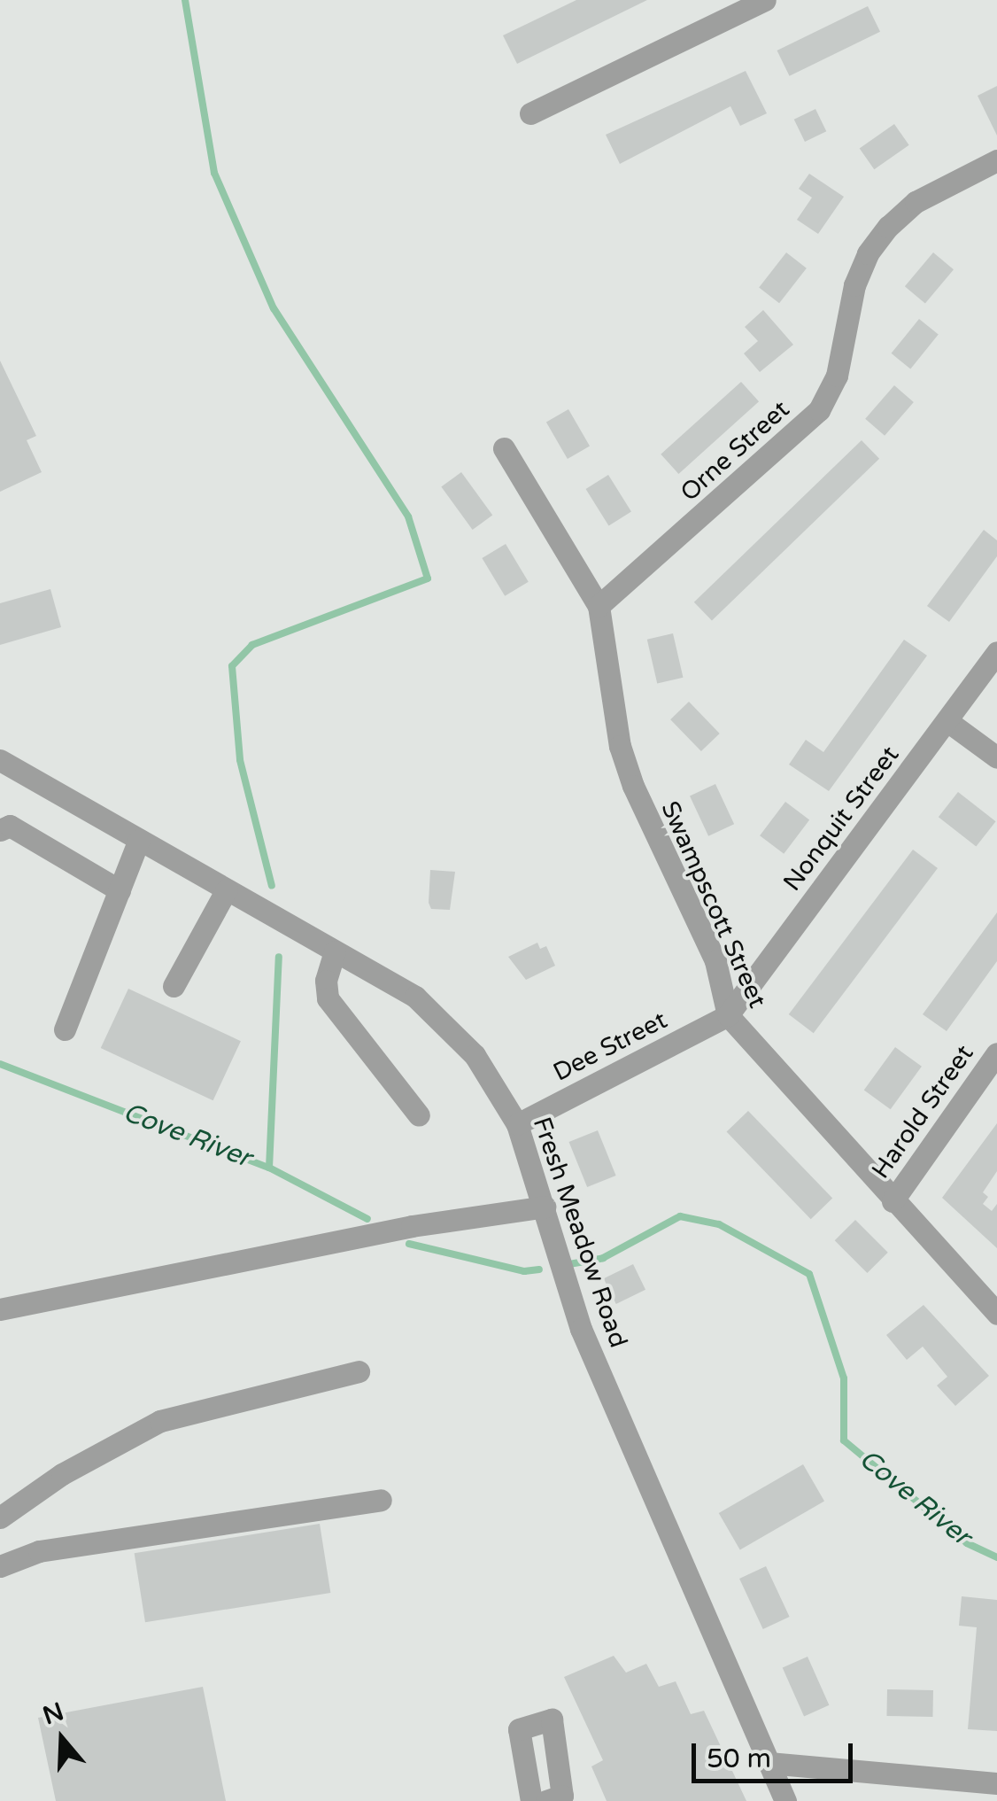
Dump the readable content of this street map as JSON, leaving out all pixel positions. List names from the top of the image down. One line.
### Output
{"streets":{"street":["Orne Street","Nonquit Street","Swampscott Street","Dee Street","Harold Street","Fresh Meadow Road"]},"crossings":[["Orne Street","Swampscott Street"],["Nonquit Street","Swampscott Street"],["Nonquit Street","Dee Street"],["Swampscott Street","Dee Street"],["Swampscott Street","Harold Street"],["Dee Street","Fresh Meadow Road"]],"water":["Cove River"],"scale_bar":"50 m","north":"top"}
